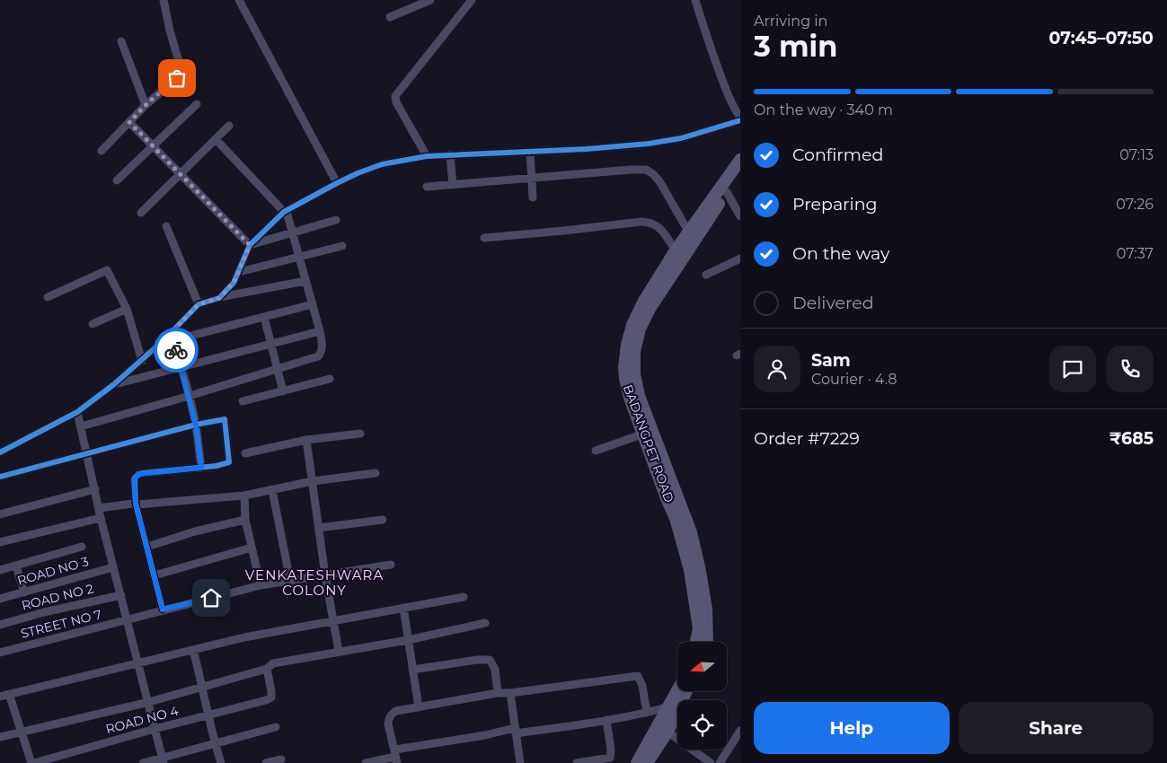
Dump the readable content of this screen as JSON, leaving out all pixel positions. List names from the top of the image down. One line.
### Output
{"streets":{"main road":["BADANGPET ROAD"],"street":["ROAD NO 3","ROAD NO 2","STREET NO 7","ROAD NO 4"]},"districts":["VENKATESHWARA COLONY"],"north":"left","page":{"heading":["3 min","Arriving in","07:45–07:50"],"panel":["Sam","Courier · 4.8","Order #7229","₹685"],"bar":"On the way · 340 m","list":[["Confirmed","07:13"],["Preparing","07:26"],["On the way","07:37"],"Delivered"],"buttons":["Help","Share"]}}
